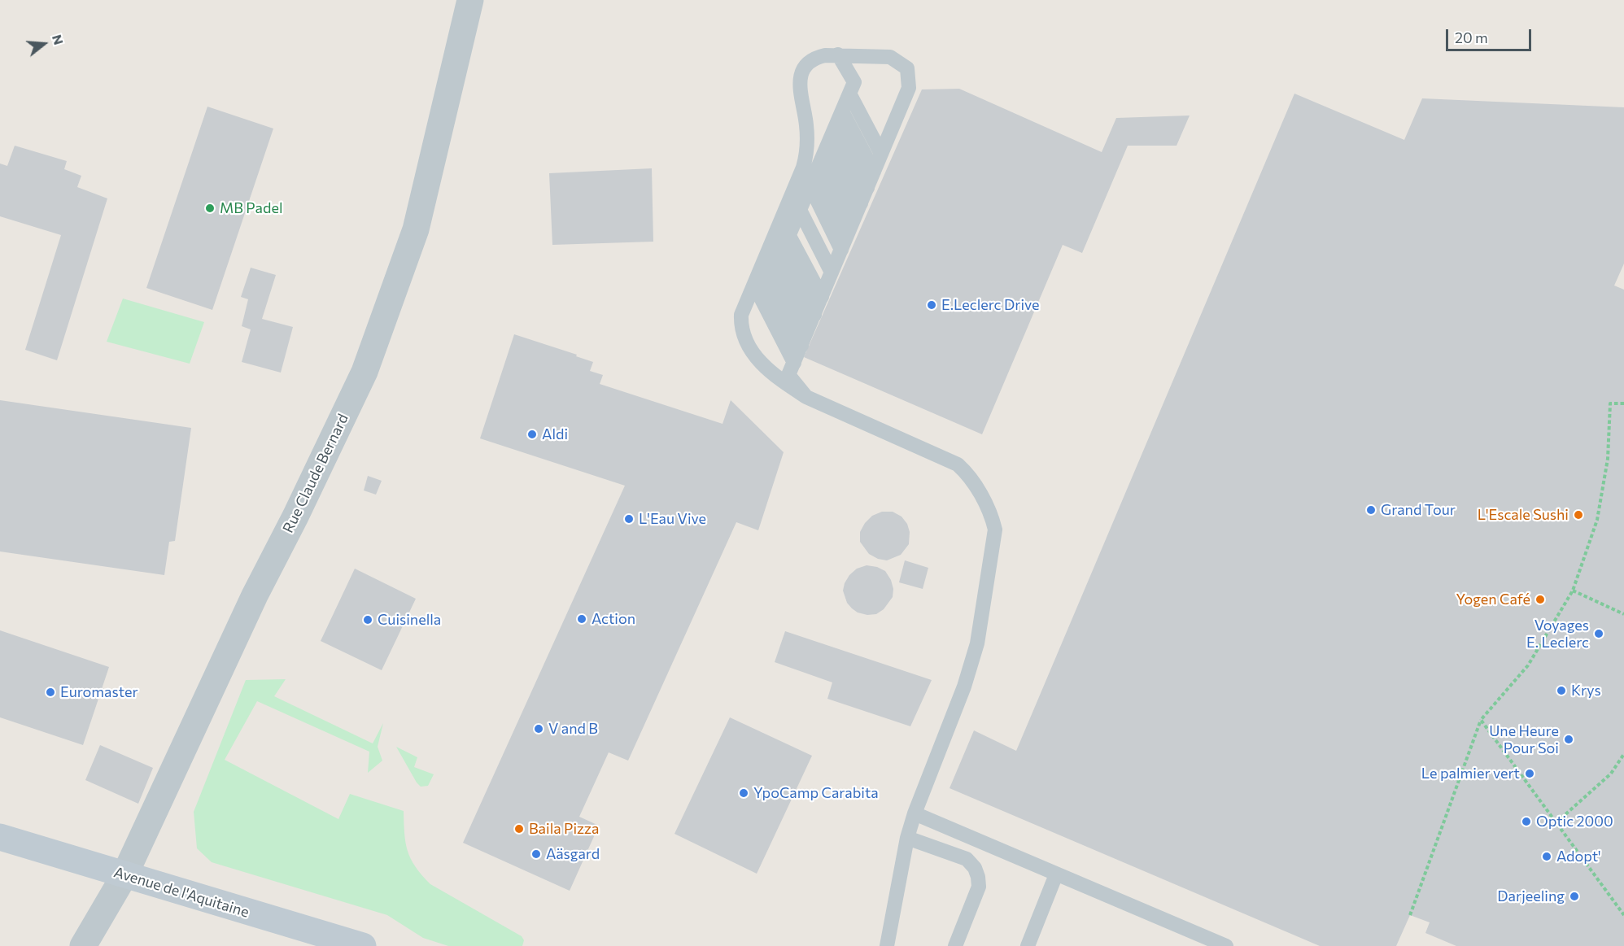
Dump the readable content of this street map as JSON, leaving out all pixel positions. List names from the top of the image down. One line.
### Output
{"streets":{"main road":["Avenue de l'Aquitaine"],"street":["Rue Claude Bernard"]},"crossings":[["Rue Claude Bernard","Avenue de l'Aquitaine"]],"places":["MB Padel","E.Leclerc Drive","Aldi","Grand Tour","L'Escale Sushi","L'Eau Vive","Yogen Café","Action","Cuisinella","Voyages E. Leclerc","Krys","Euromaster","V and B","Une Heure Pour Soi","Le palmier vert","YpoCamp Carabita","Optic 2000","Baila Pizza","Aäsgard","Adopt'","Darjeeling"],"scale_bar":"20 m","north":"right"}
